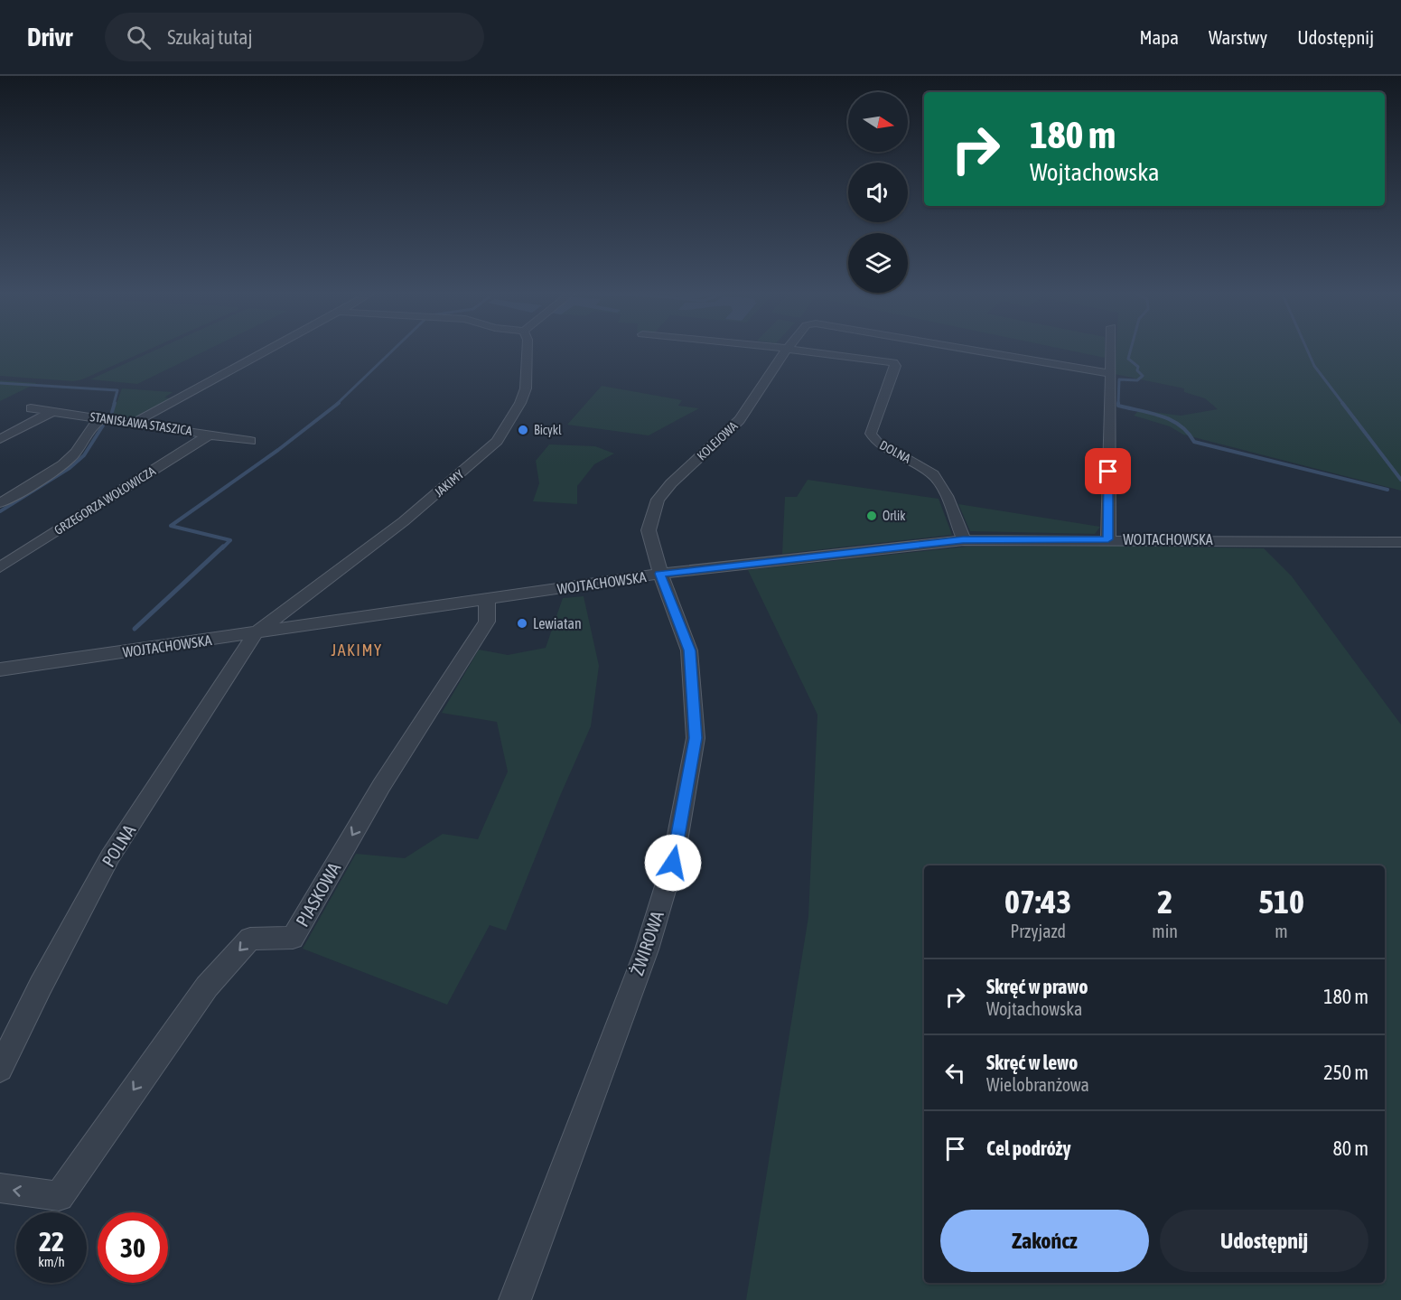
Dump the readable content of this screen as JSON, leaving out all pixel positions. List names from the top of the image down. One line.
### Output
{"streets":{"street":["STANISŁAWA STASZICA","KOLEJOWA","DOLNA","JAKIMY","GRZEGORZA WOŁOWICZA","WOJTACHOWSKA","POLNA","PIASKOWA","ŻWIROWA"]},"crossings":[["STANISŁAWA STASZICA","GRZEGORZA WOŁOWICZA"],["KOLEJOWA","WOJTACHOWSKA"],["KOLEJOWA","ŻWIROWA"],["DOLNA","WOJTACHOWSKA"],["JAKIMY","WOJTACHOWSKA"],["JAKIMY","POLNA"],["WOJTACHOWSKA","POLNA"],["WOJTACHOWSKA","PIASKOWA"],["WOJTACHOWSKA","ŻWIROWA"]],"one_way":["PIASKOWA"],"districts":["JAKIMY"],"places":["Bicykl","Orlik","Lewiatan"],"north":"right","page":{"header":"Drivr","search":"Szukaj tutaj","nav":["Mapa","Warstwy","Udostępnij"],"turn":["180 m","Wojtachowska"],"eta":["07:43","Przyjazd","2","min","510","m"],"list":[{"name":"Skręć w prawo","note":"Wojtachowska","value":"180 m"},{"name":"Skręć w lewo","note":"Wielobranżowa","value":"250 m"},{"name":"Cel podróży","value":"80 m"}],"buttons":["Zakończ","Udostępnij"],"speed":"22 km/h","limit":"30"}}
